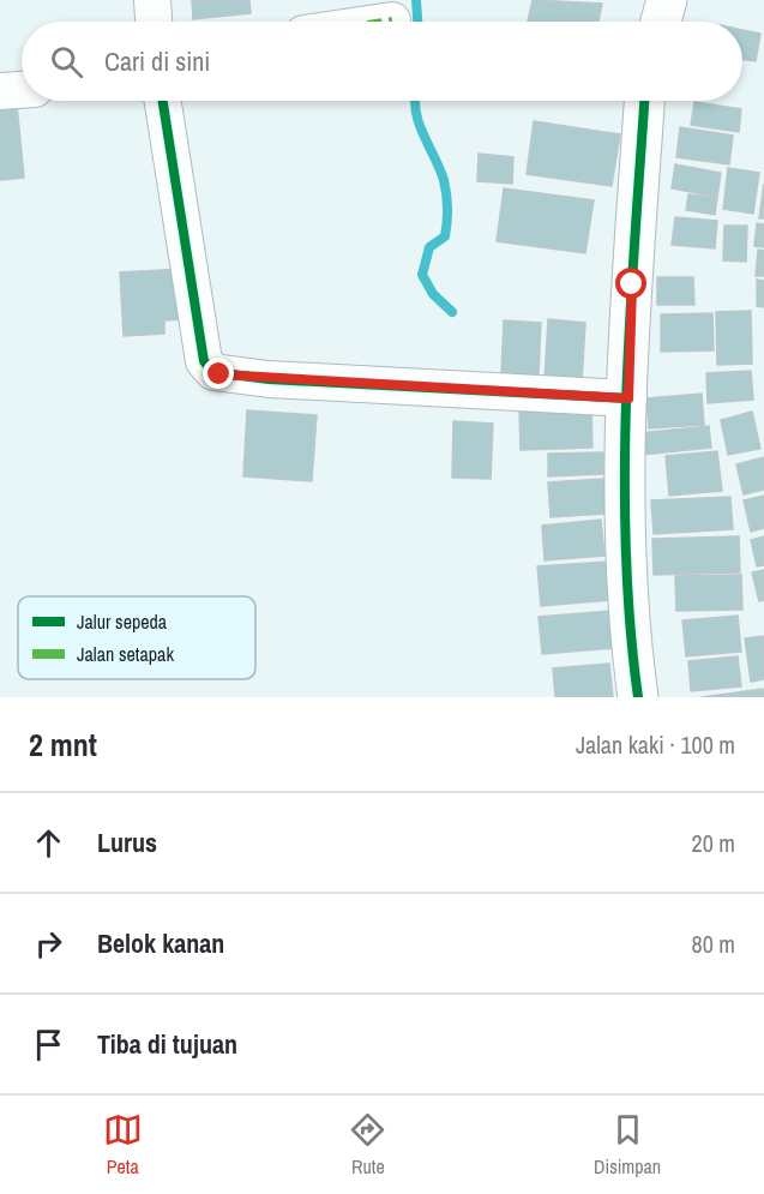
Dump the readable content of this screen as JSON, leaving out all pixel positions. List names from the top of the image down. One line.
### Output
{"legend":["Jalur sepeda","Jalan setapak"],"page":{"search":"Cari di sini","heading":["2 mnt","Jalan kaki · 100 m"],"list":[["Lurus","20 m"],["Belok kanan","80 m"],"Tiba di tujuan"],"nav":["Peta","Rute","Disimpan"]}}
